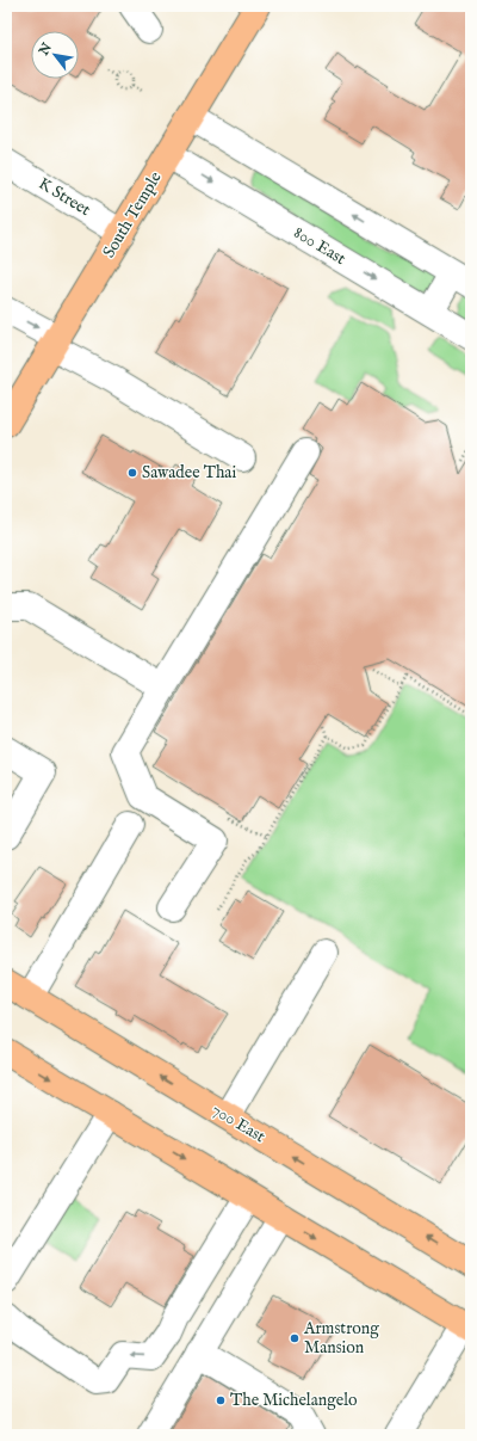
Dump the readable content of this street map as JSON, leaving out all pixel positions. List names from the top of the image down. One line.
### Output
{"streets":{"main road":["South Temple","700 East"],"street":["K Street","800 East"]},"crossings":[["K Street","South Temple"],["South Temple","800 East"]],"places":["Sawadee Thai","Armstrong Mansion","The Michelangelo"],"north":"top left"}
